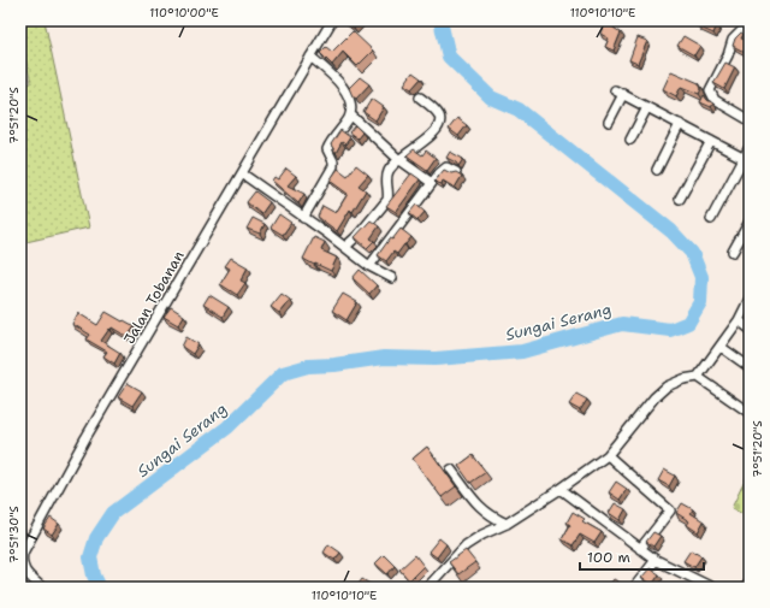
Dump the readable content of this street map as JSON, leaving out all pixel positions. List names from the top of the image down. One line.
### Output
{"streets":{"street":["Jalan Tobanan"]},"water":["Sungai Serang"],"scale_bar":"100 m","coordinates":["110°10'00\"E","110°10'10\"E","7°51'20\"S","7°51'30\"S"]}
